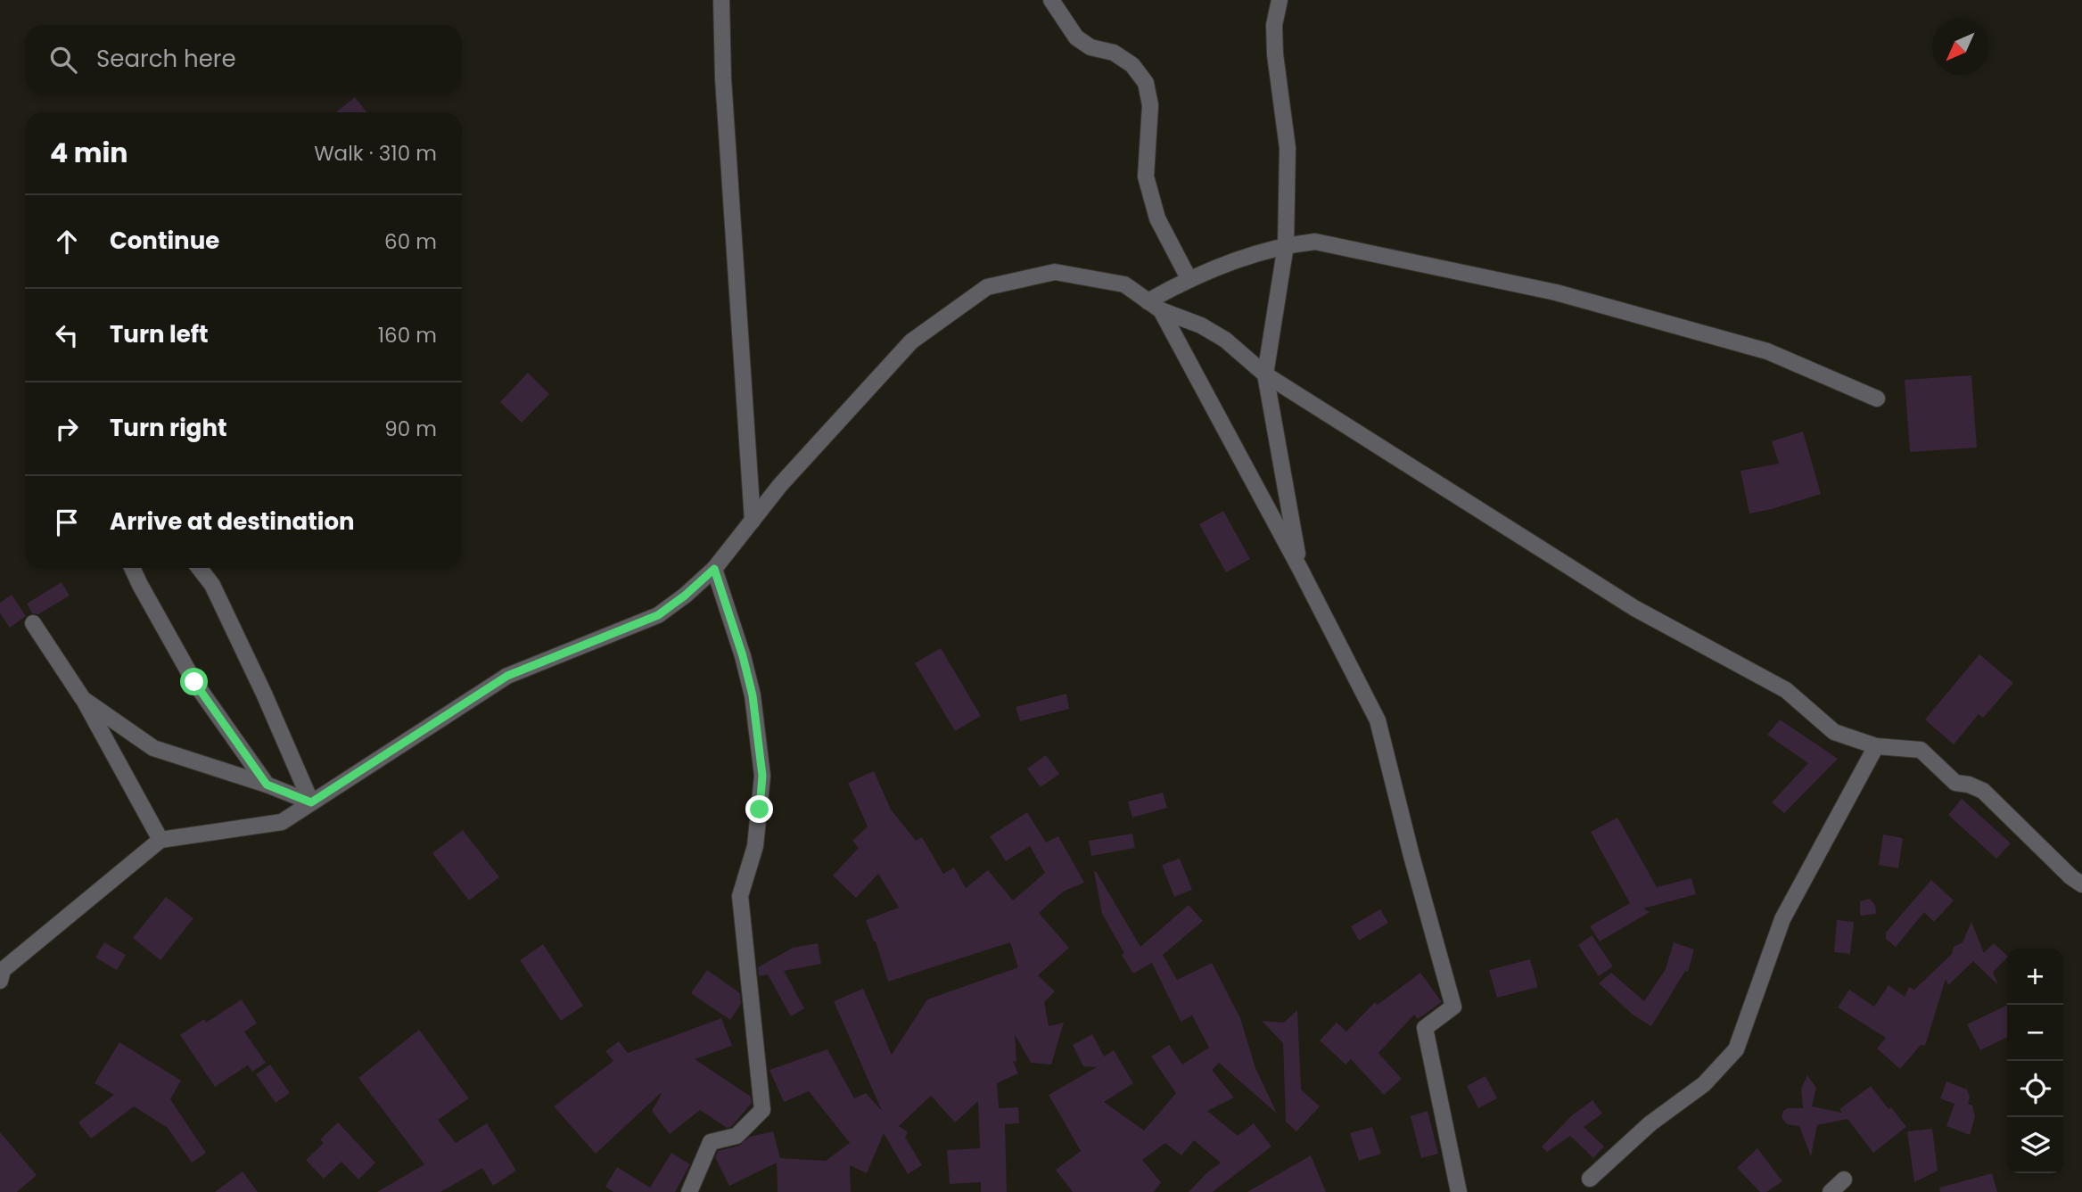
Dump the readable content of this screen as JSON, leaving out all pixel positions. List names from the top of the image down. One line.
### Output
{"north":"bottom left","page":{"search":"Search here","heading":["4 min","Walk · 310 m"],"list":[["Continue","60 m"],["Turn left","160 m"],["Turn right","90 m"],"Arrive at destination"],"map_buttons":["+","−"]}}
